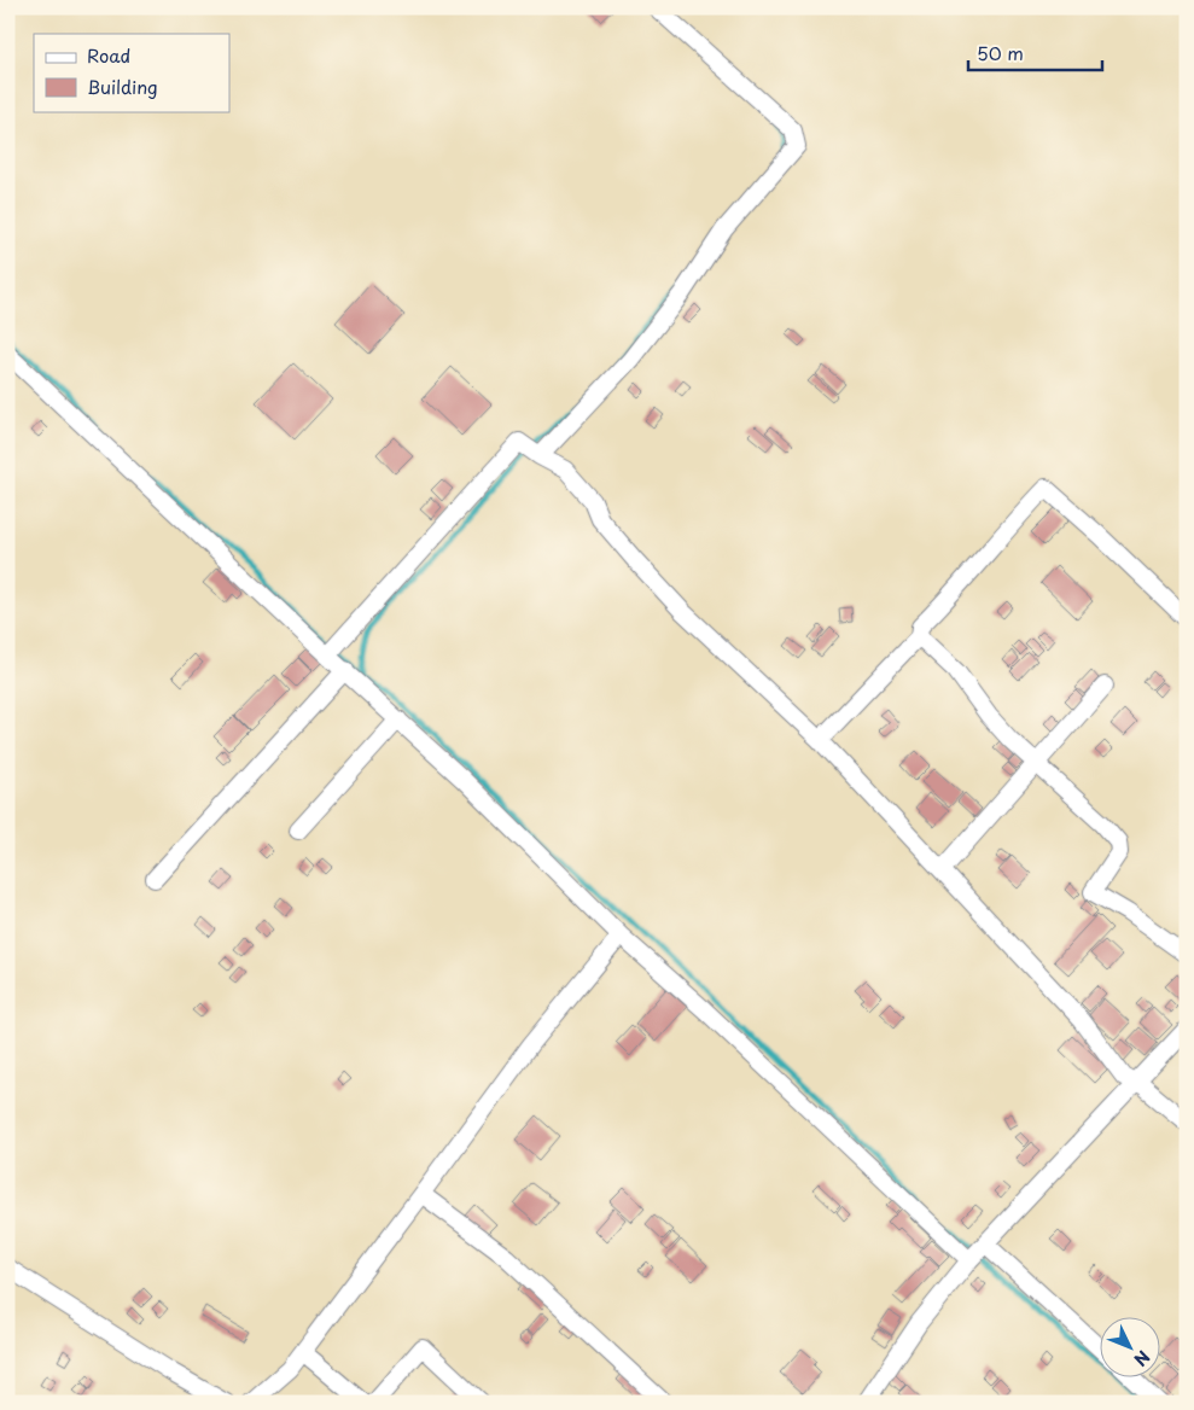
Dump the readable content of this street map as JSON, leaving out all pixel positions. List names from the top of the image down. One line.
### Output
{"legend":["Road","Building"],"scale_bar":"50 m","north":"bottom right"}
